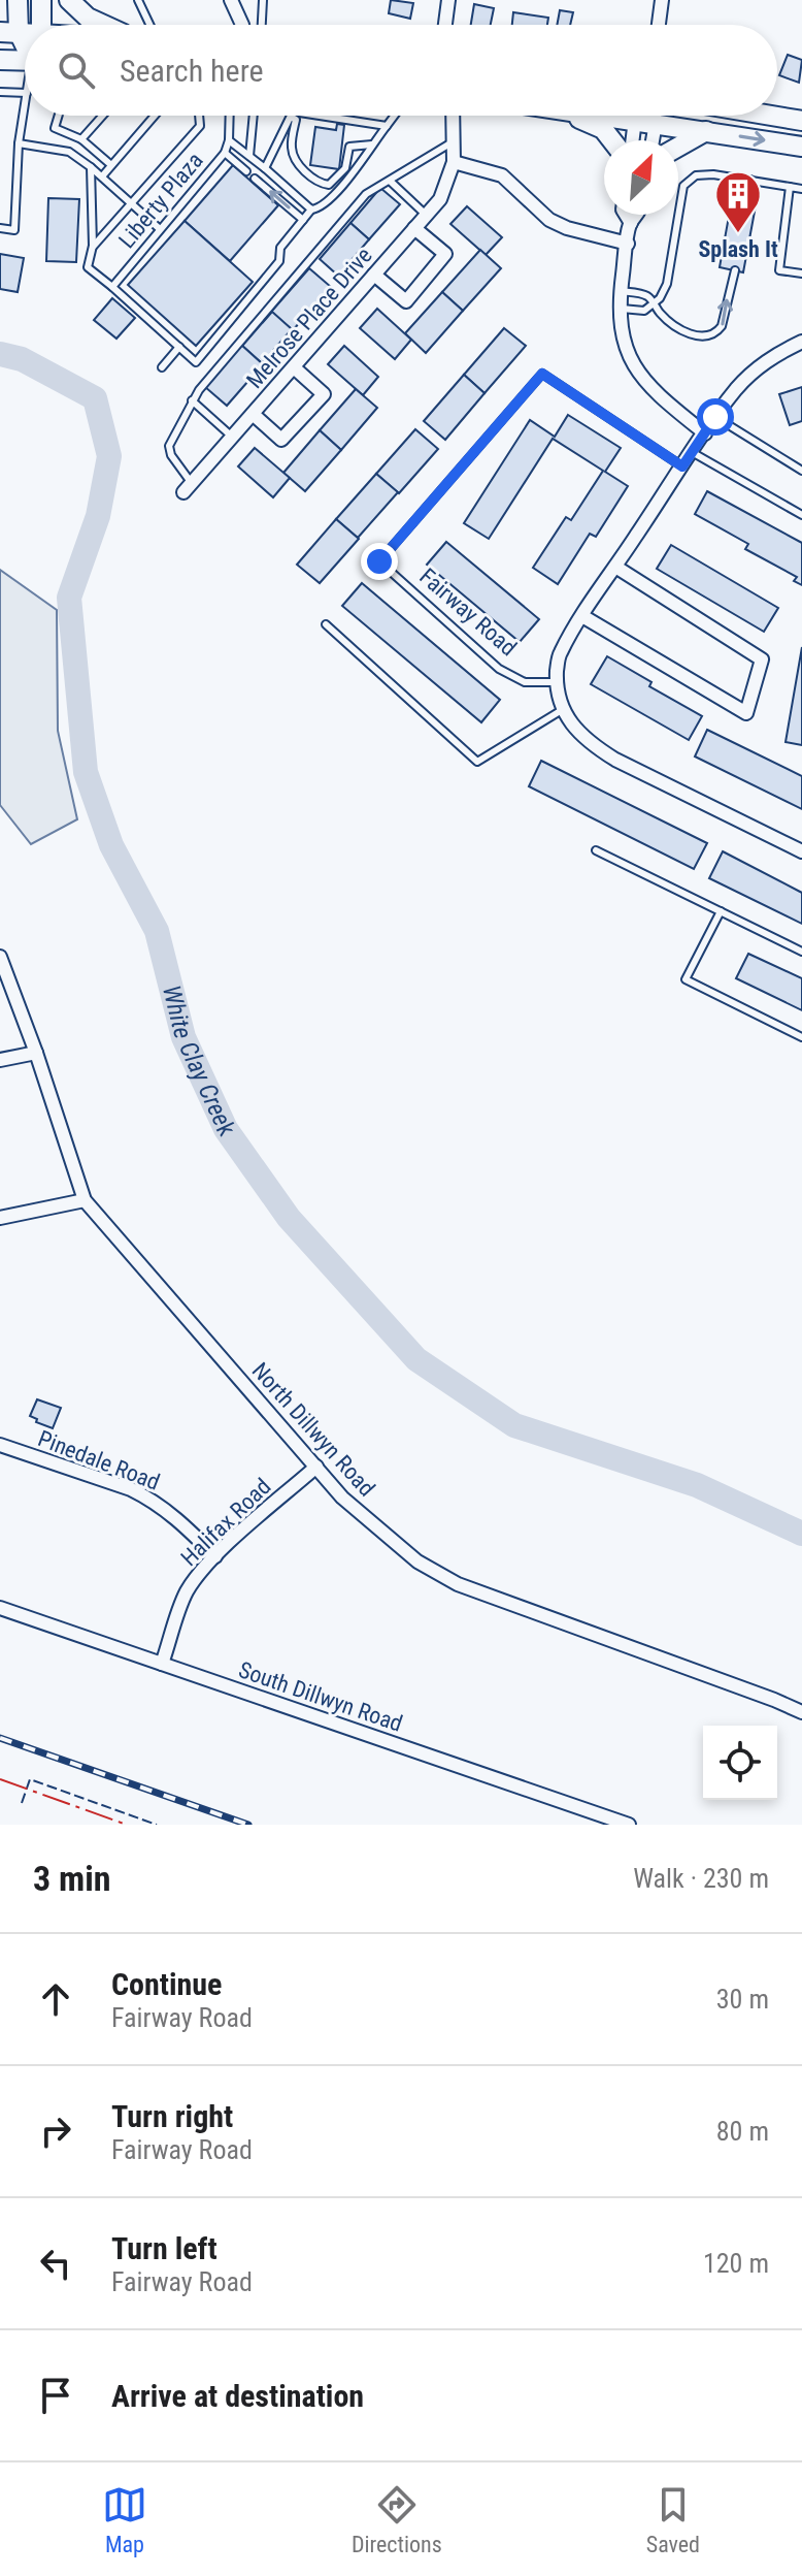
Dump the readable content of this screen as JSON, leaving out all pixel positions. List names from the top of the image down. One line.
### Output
{"streets":{"street":["Melrose Place Drive","North Dillwyn Road","Pinedale Road","Halifax Road","South Dillwyn Road"],"lane":["Liberty Plaza","Fairway Road"]},"crossings":[["North Dillwyn Road","Halifax Road"],["Pinedale Road","Halifax Road"],["Halifax Road","South Dillwyn Road"]],"water":["White Clay Creek"],"places":{"building":["Splash It"]},"north":"top right","page":{"search":"Search here","heading":["3 min","Walk · 230 m"],"list":[["Continue","Fairway Road","30 m"],["Turn right","Fairway Road","80 m"],["Turn left","Fairway Road","120 m"],"Arrive at destination"],"nav":["Map","Directions","Saved"]}}
